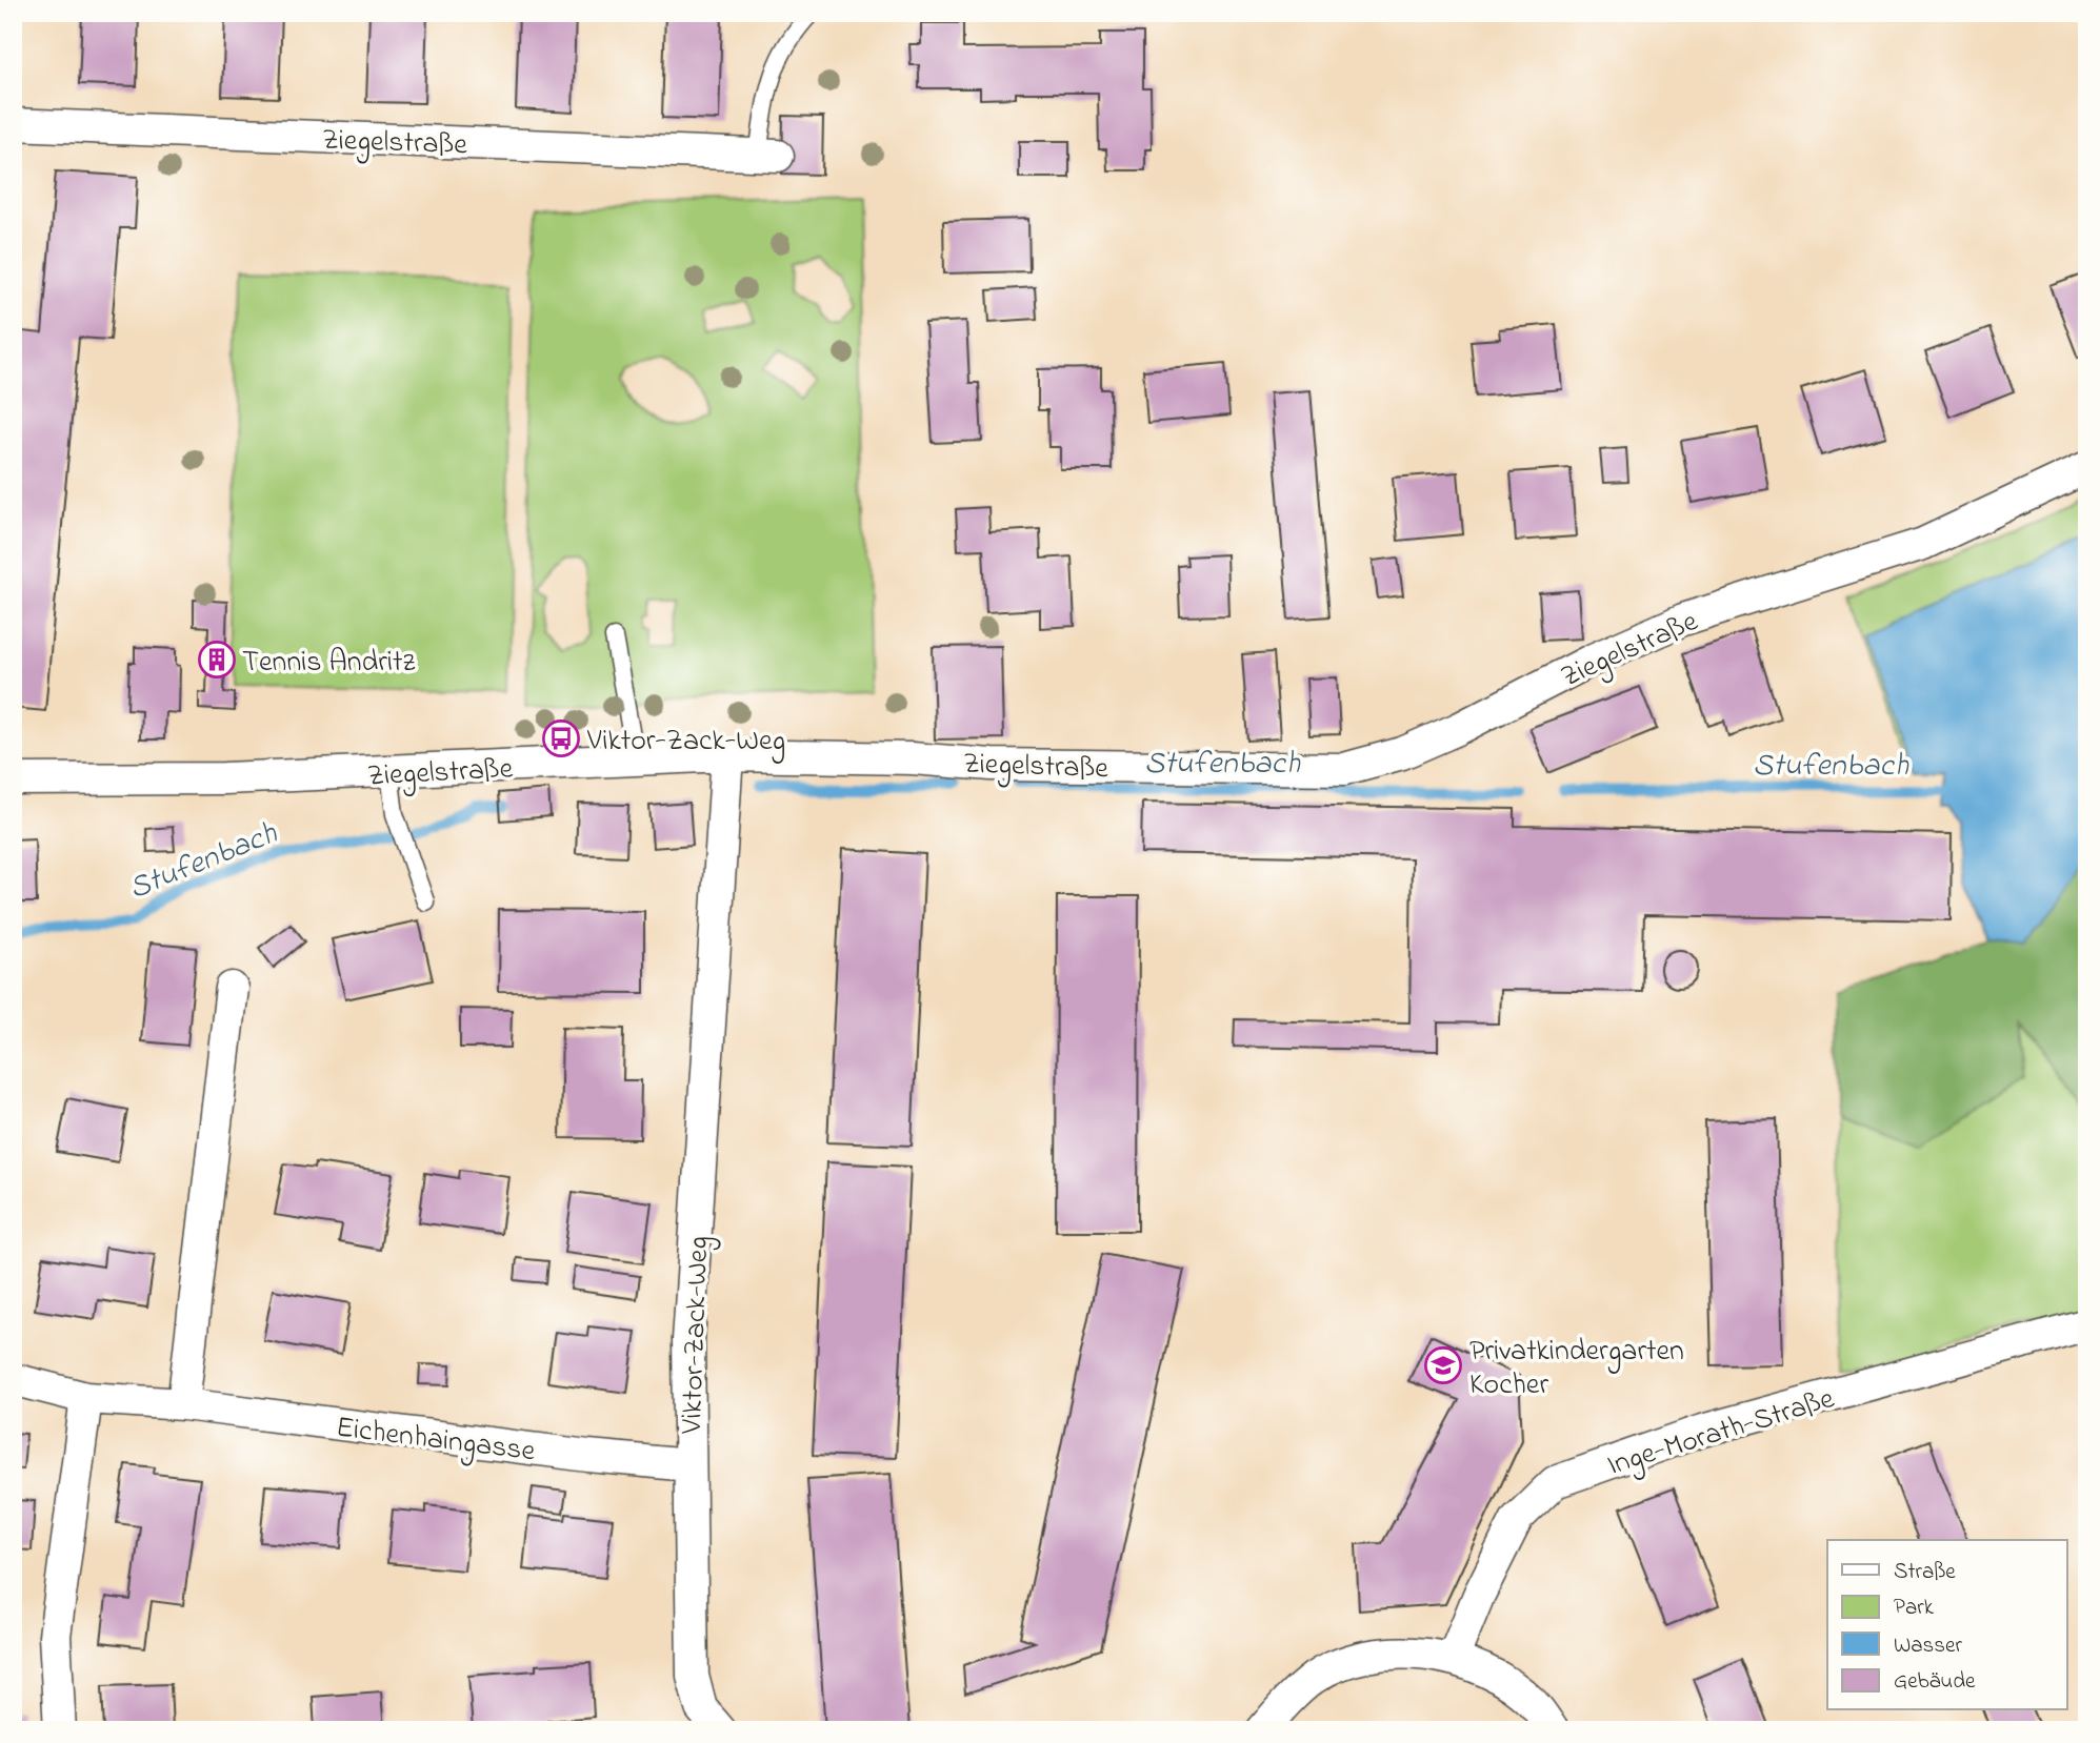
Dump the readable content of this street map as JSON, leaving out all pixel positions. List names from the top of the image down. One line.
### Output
{"streets":{"street":["Ziegelstraße","Viktor-Zack-Weg","Inge-Morath-Straße","Eichenhaingasse"]},"crossings":[["Ziegelstraße","Viktor-Zack-Weg"],["Viktor-Zack-Weg","Eichenhaingasse"]],"water":["Stufenbach"],"places":{"building":["Tennis Andritz"],"bus stop":["Viktor-Zack-Weg"],"school or university":["Privatkindergarten Kocher"]},"legend":["Straße","Park","Wasser","Gebäude"]}
